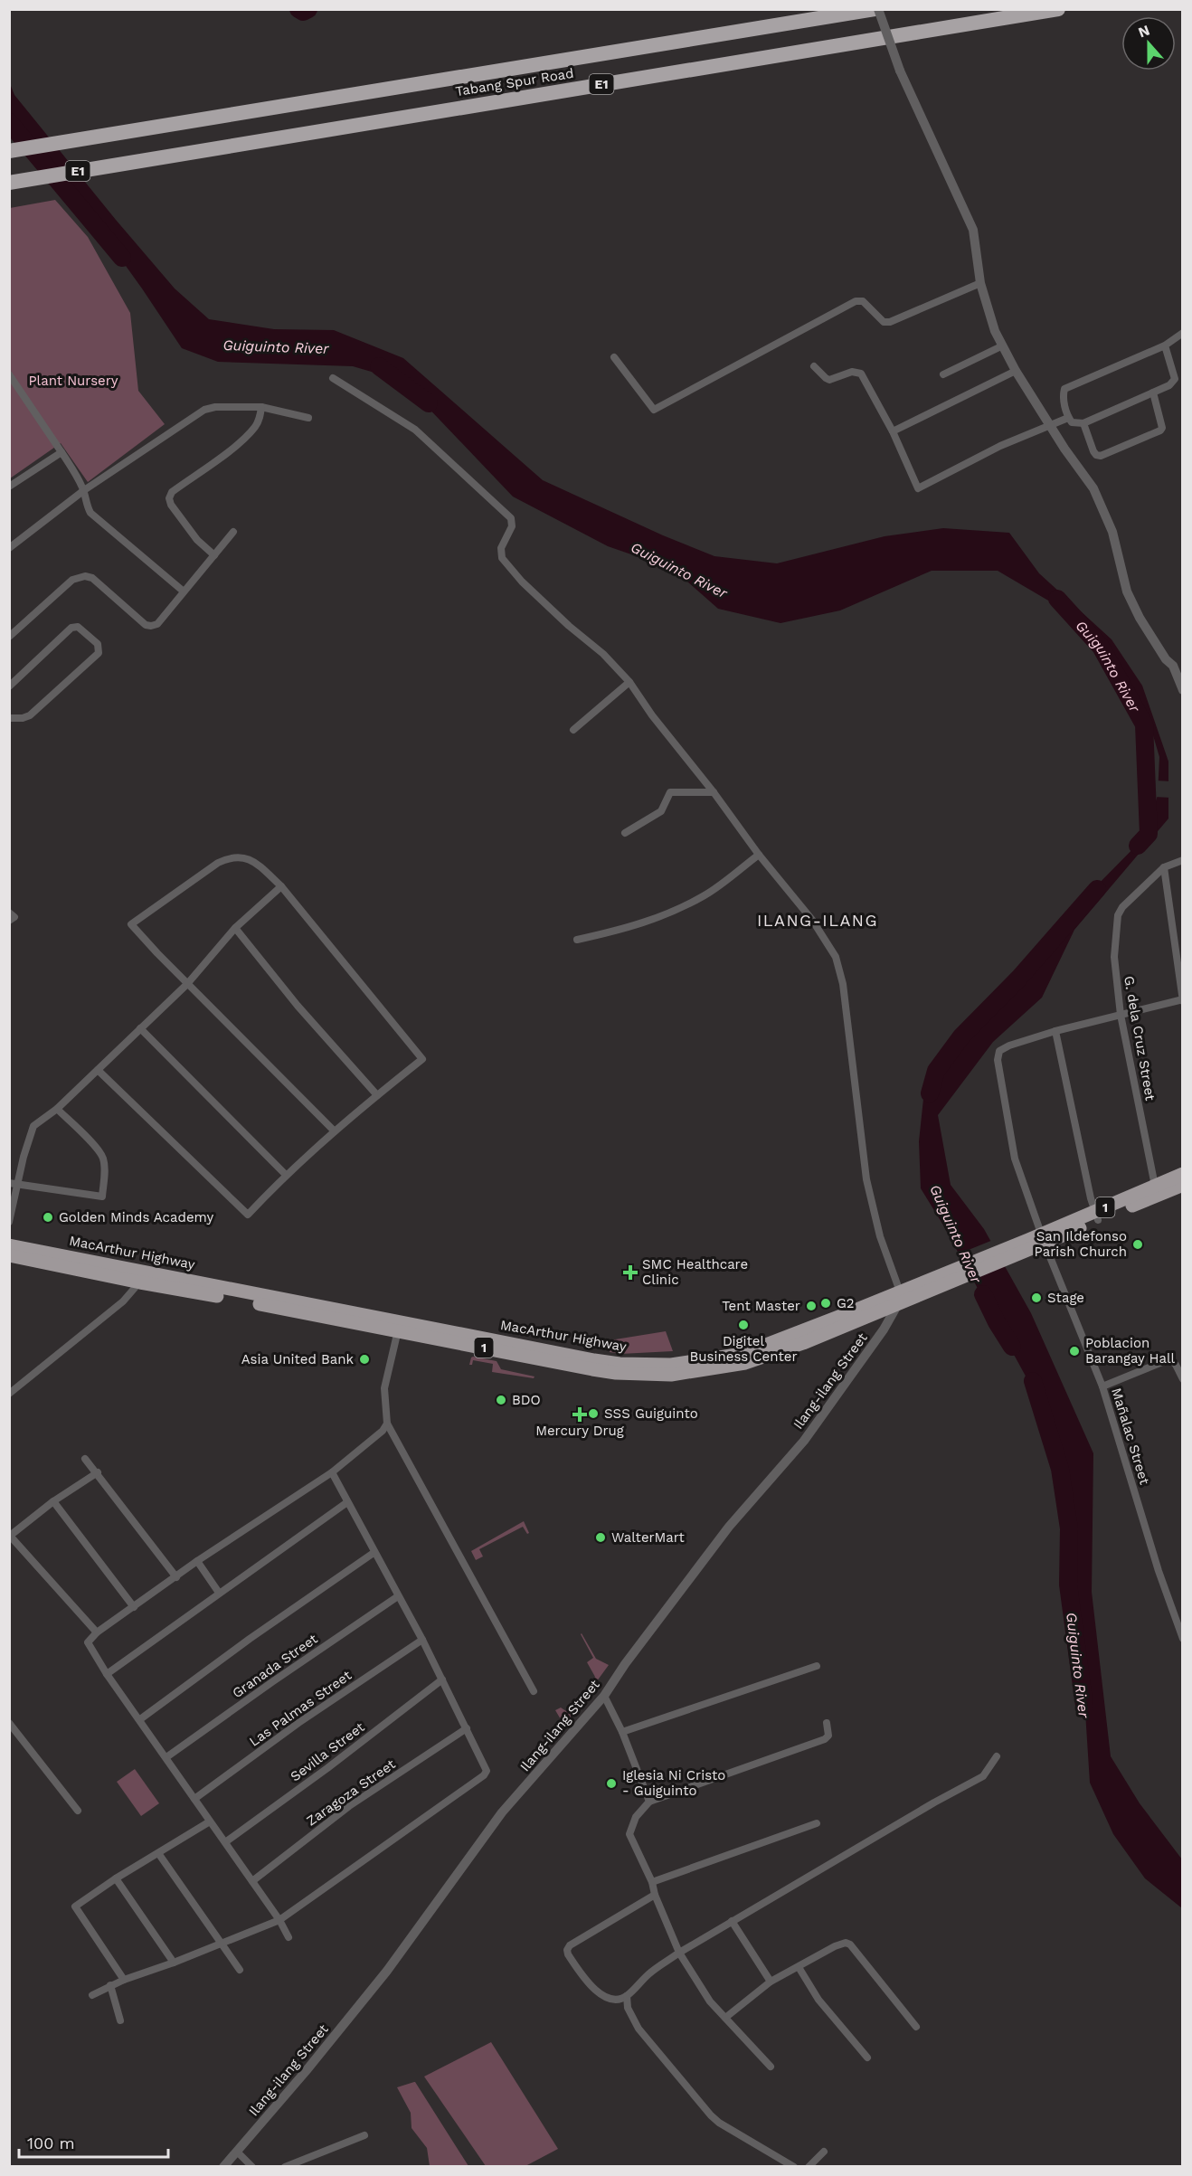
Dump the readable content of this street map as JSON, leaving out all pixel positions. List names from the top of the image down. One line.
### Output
{"streets":{"highway":["Tabang Spur Road","E1","1","MacArthur Highway"],"street":["G. dela Cruz Street","Ilang-ilang Street","Mañalac Street","Granada Street","Las Palmas Street","Sevilla Street","Zaragoza Street"]},"crossings":[["G. dela Cruz Street","MacArthur Highway"],["MacArthur Highway","Ilang-ilang Street"],["MacArthur Highway","Mañalac Street"]],"districts":["ILANG-ILANG"],"water":["Guiguinto River"],"parks":["Plant Nursery"],"places":{"other":["Golden Minds Academy","San Ildefonso Parish Church","Stage","G2","Tent Master","Digitel Business Center","Poblacion Barangay Hall","Asia United Bank","BDO","SSS Guiguinto","WalterMart","Iglesia Ni Cristo - Guiguinto"],"health":["SMC Healthcare Clinic","Mercury Drug"]},"scale_bar":"100 m","north":"top"}
